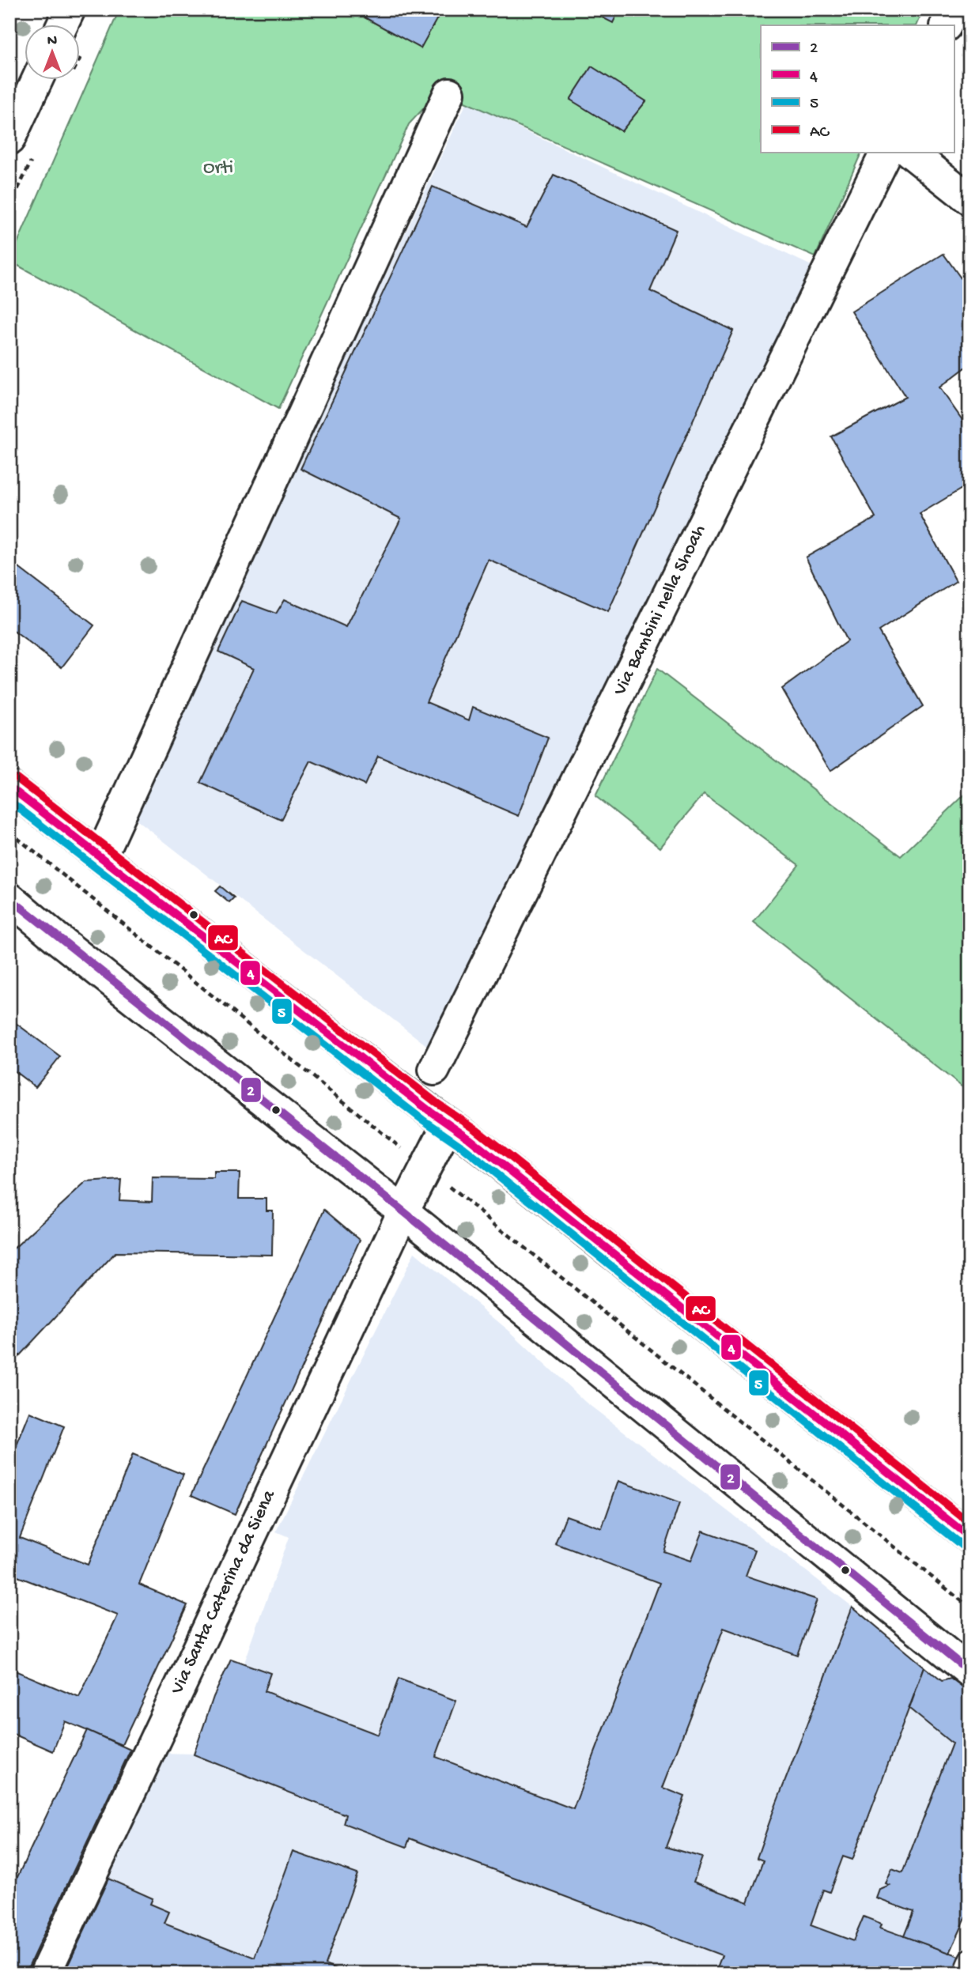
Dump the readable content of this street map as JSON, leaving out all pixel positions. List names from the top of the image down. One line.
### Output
{"streets":{"street":["Via Bambini nella Shoah","Via Santa Caterina da Siena"]},"parks":["Orti"],"lines":["transit line AC","transit line 4","transit line 5","transit line 2"],"legend":["2","4","5","AC"],"north":"top"}
